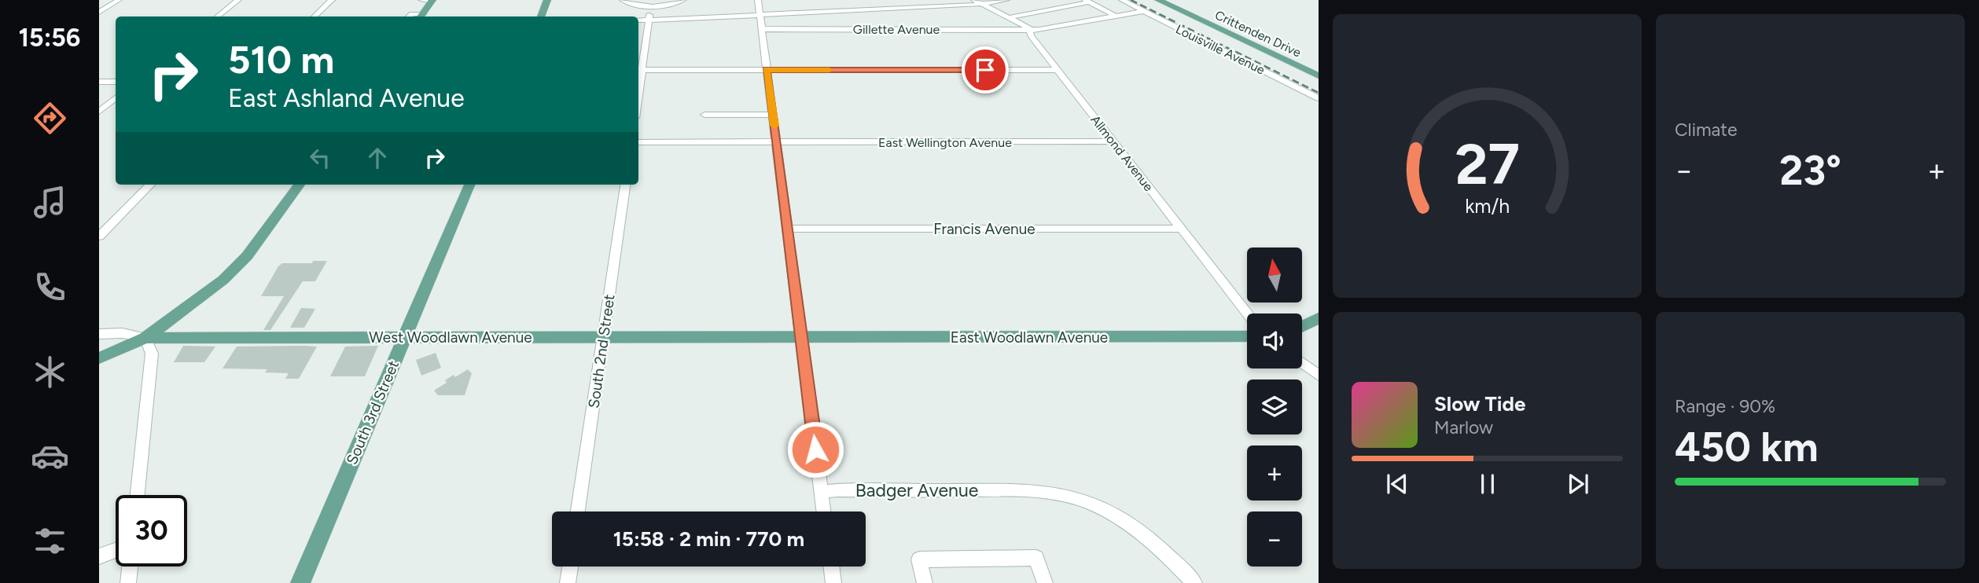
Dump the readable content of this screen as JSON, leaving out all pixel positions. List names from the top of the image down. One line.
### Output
{"streets":{"main road":["Crittenden Drive","West Woodlawn Avenue","East Woodlawn Avenue","South 3rd Street"],"street":["Gillette Avenue","Louisville Avenue","East Wellington Avenue","Allmond Avenue","Francis Avenue","South 2nd Street","Badger Avenue"]},"crossings":[["Gillette Avenue","Louisville Avenue"],["Gillette Avenue","Allmond Avenue"],["East Wellington Avenue","Allmond Avenue"],["Allmond Avenue","Francis Avenue"],["West Woodlawn Avenue","East Woodlawn Avenue"],["West Woodlawn Avenue","South 2nd Street"],["West Woodlawn Avenue","South 3rd Street"]],"north":"top","page":{"tabs":"15:56","tile":["Climate",["Range · 90%","450 km"]],"turn":["510 m","East Ashland Avenue"],"heat":["−","23°","+"],"map_buttons":["+","−"],"song":["Slow Tide","Marlow"],"limit":"30","trip":"15:58 · 2 min · 770 m","gauge":["27","km/h"]}}
